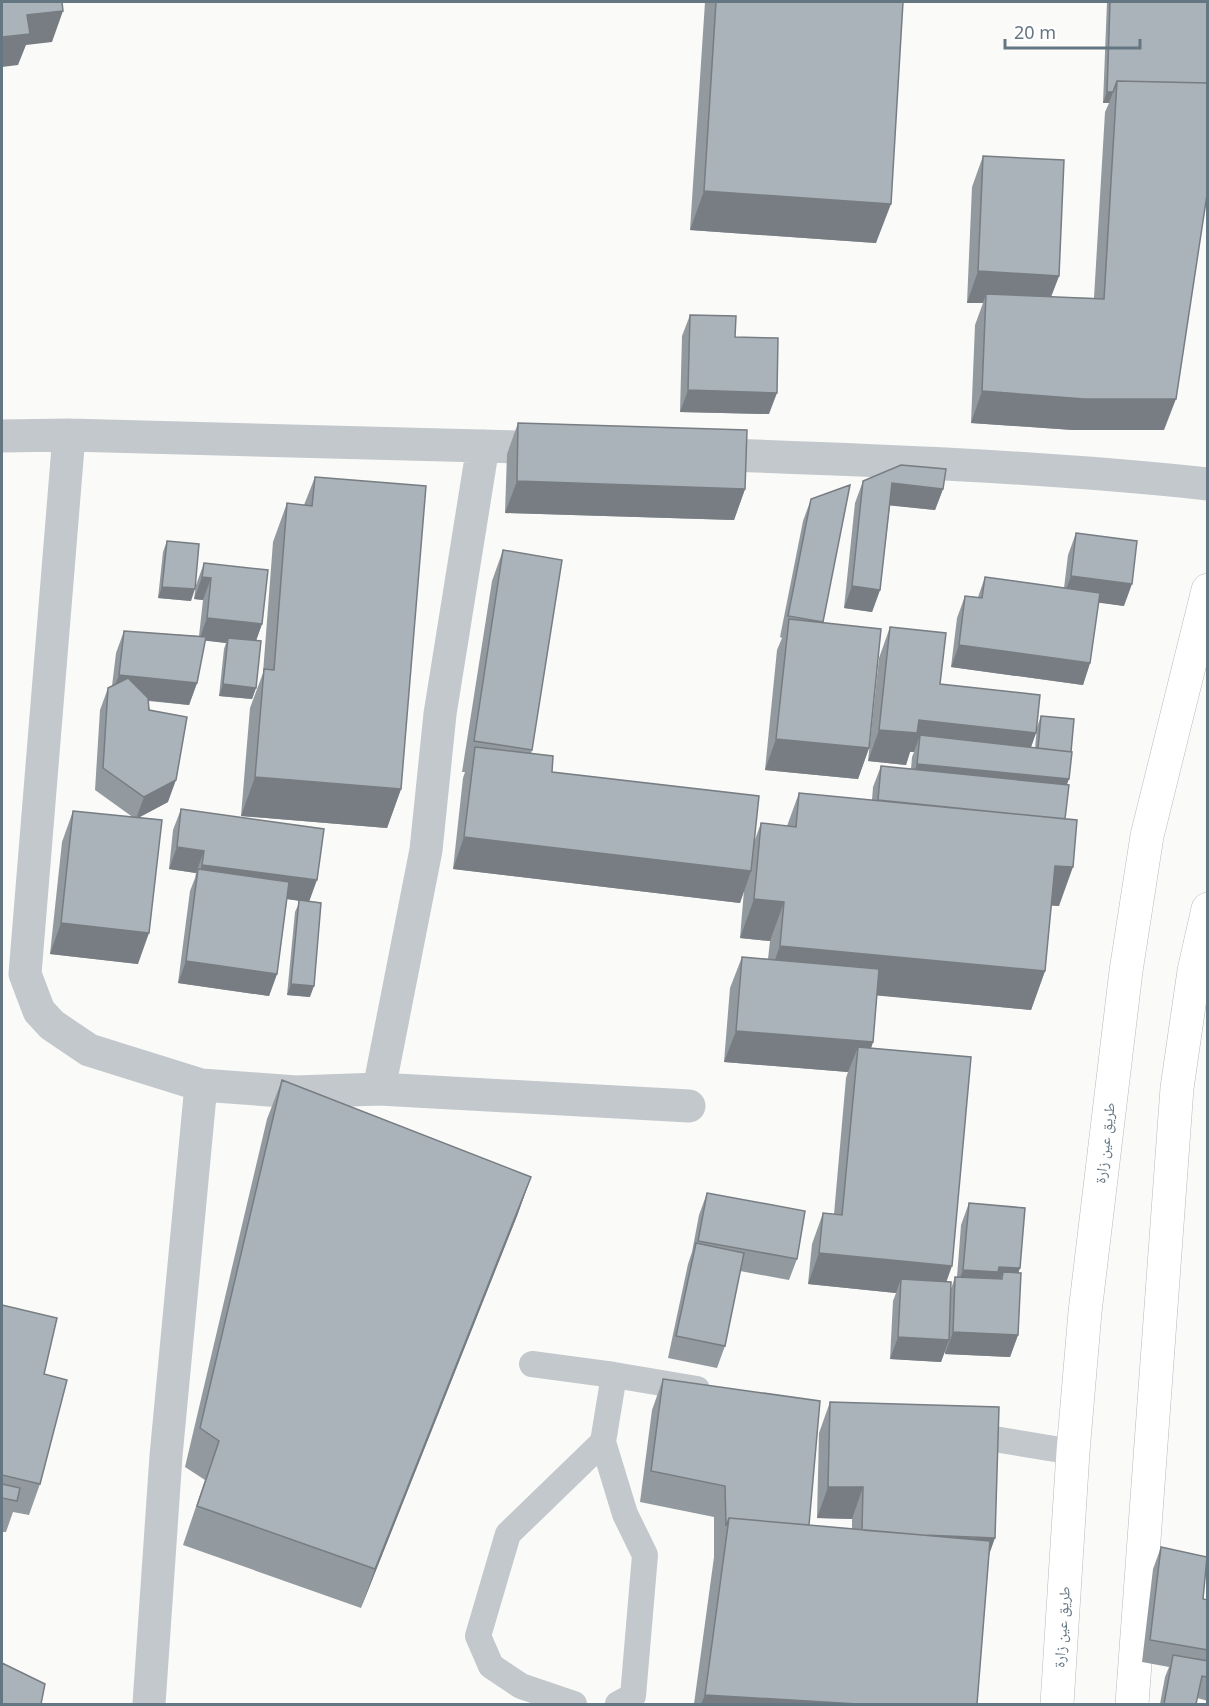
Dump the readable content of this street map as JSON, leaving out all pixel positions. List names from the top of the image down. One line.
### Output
{"streets":{"main road":["طريق عين زارة"]},"scale_bar":"20 m"}
